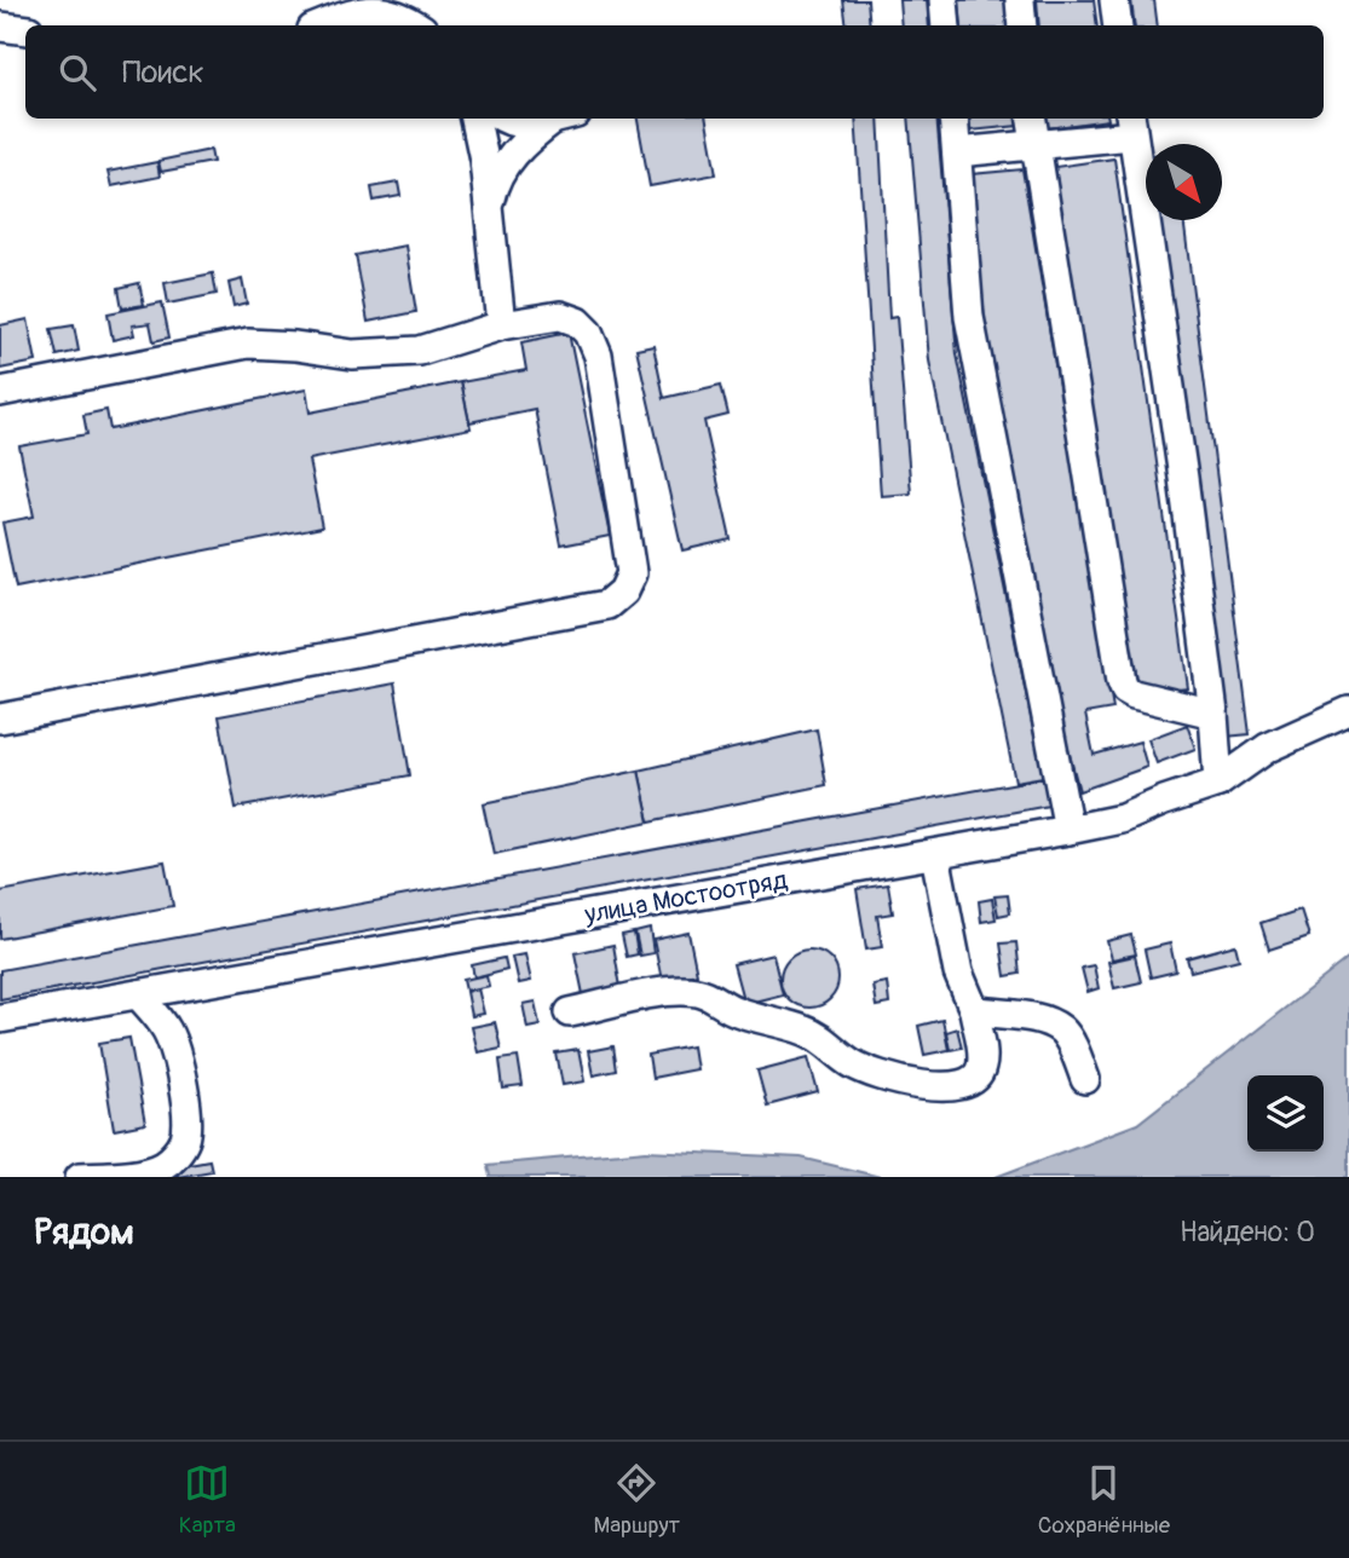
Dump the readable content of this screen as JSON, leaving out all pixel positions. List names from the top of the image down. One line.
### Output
{"streets":{"street":["улица Мостоотряд"]},"north":"bottom right","page":{"search":"Поиск","heading":["Рядом","Найдено: 0"],"nav":["Карта","Маршрут","Сохранённые"]}}
